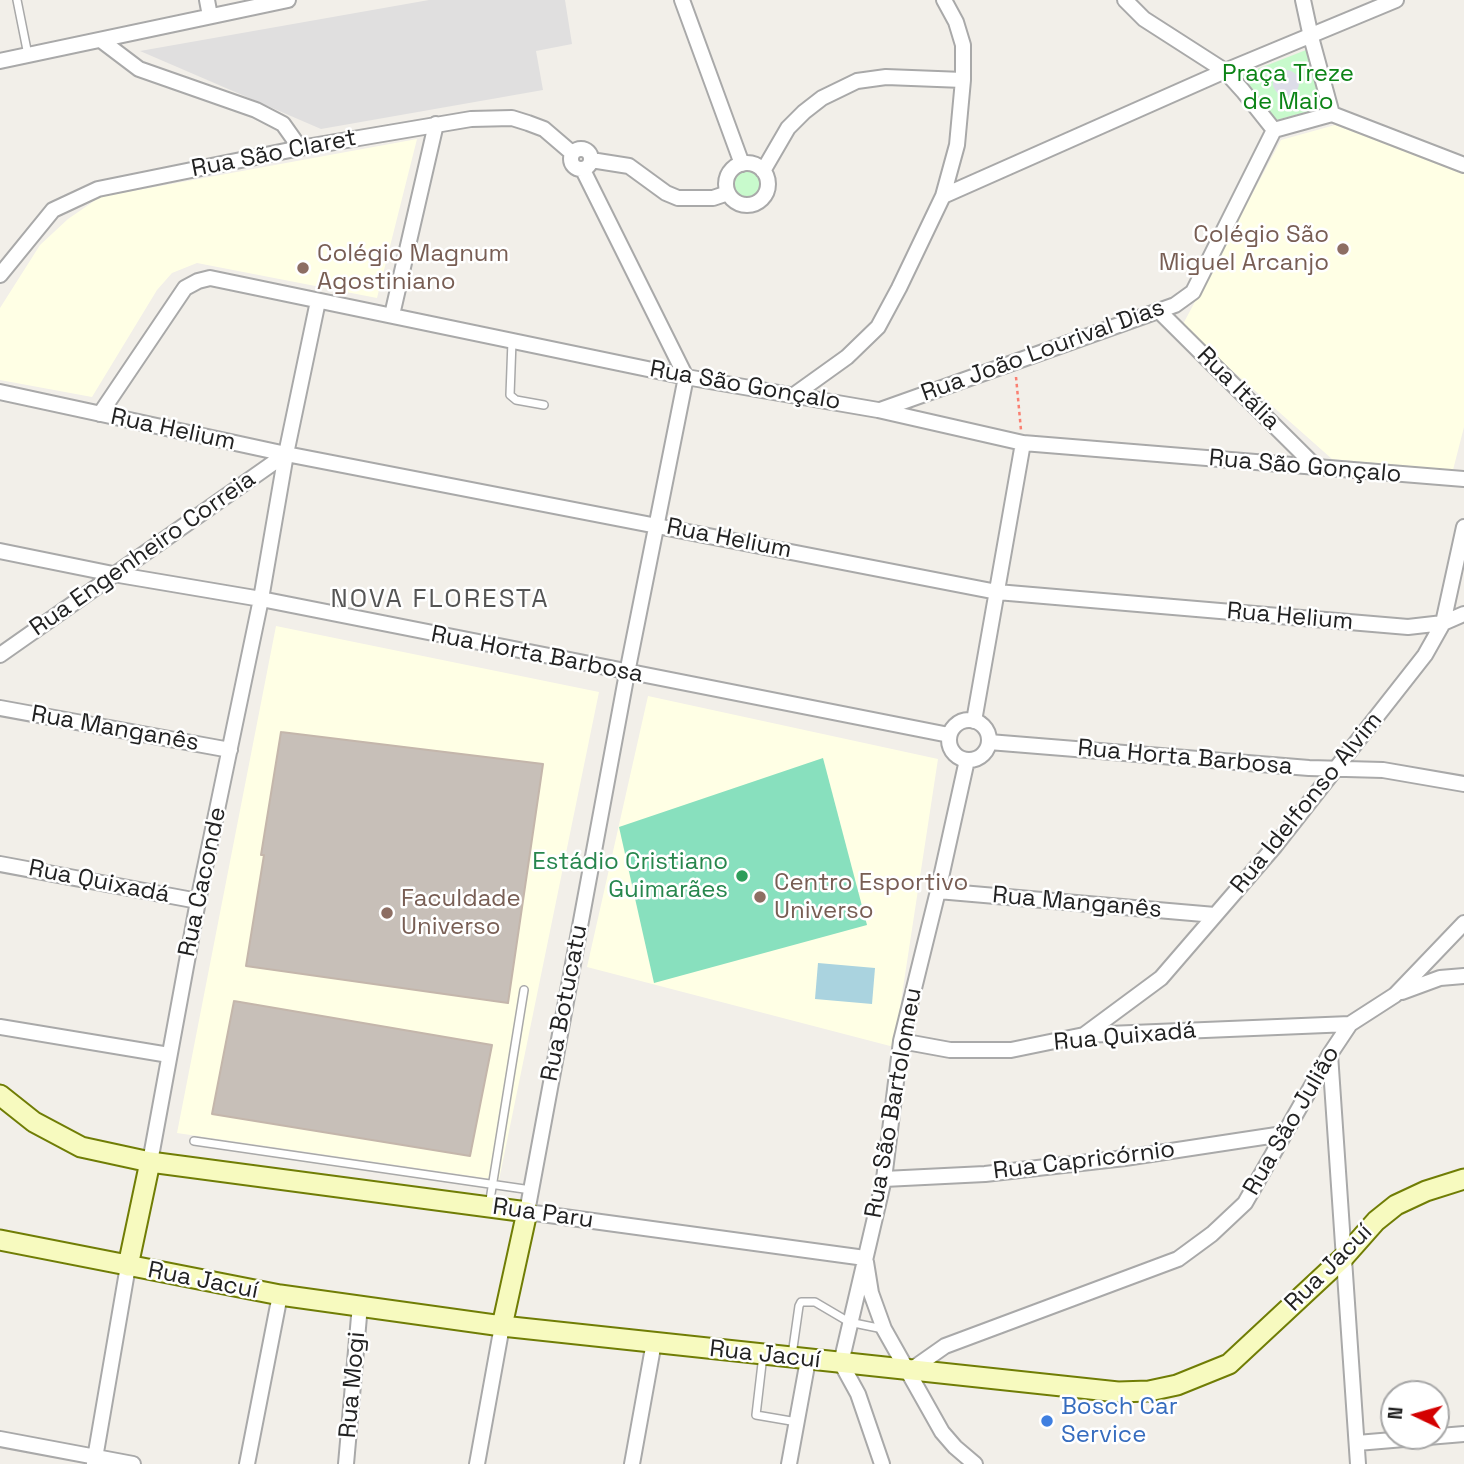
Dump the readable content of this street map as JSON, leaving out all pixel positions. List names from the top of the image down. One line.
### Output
{"streets":{"main road":["Rua Caconde","Rua Botucatu","Rua Paru","Rua Jacuí"],"street":["Rua São Claret","Rua João Lourival Dias","Rua São Gonçalo","Rua Itália","Rua Helium","Rua Engenheiro Correia","Rua Horta Barbosa","Rua Manganês","Rua Idelfonso Alvim","Rua Quixadá","Rua São Bartolomeu","Rua São Julião","Rua Capricórnio","Rua Mogi"]},"crossings":[["Rua João Lourival Dias","Rua São Gonçalo"],["Rua João Lourival Dias","Rua Itália"],["Rua São Gonçalo","Rua Itália"],["Rua São Gonçalo","Rua Helium"],["Rua São Gonçalo","Rua Caconde"],["Rua São Gonçalo","Rua Botucatu"],["Rua Helium","Rua Engenheiro Correia"],["Rua Helium","Rua Idelfonso Alvim"],["Rua Helium","Rua Caconde"],["Rua Helium","Rua Botucatu"],["Rua Engenheiro Correia","Rua Horta Barbosa"],["Rua Engenheiro Correia","Rua Caconde"],["Rua Horta Barbosa","Rua Idelfonso Alvim"],["Rua Horta Barbosa","Rua Caconde"],["Rua Horta Barbosa","Rua Botucatu"],["Rua Horta Barbosa","Rua São Bartolomeu"],["Rua Manganês","Rua Idelfonso Alvim"],["Rua Manganês","Rua Caconde"],["Rua Manganês","Rua São Bartolomeu"],["Rua Idelfonso Alvim","Rua Quixadá"],["Rua Quixadá","Rua Caconde"],["Rua Quixadá","Rua São Bartolomeu"],["Rua Quixadá","Rua São Julião"],["Rua Caconde","Rua Paru"],["Rua Caconde","Rua Jacuí"],["Rua Botucatu","Rua Paru"],["Rua Botucatu","Rua Jacuí"],["Rua São Bartolomeu","Rua Capricórnio"],["Rua São Bartolomeu","Rua Paru"],["Rua São Bartolomeu","Rua Jacuí"],["Rua São Julião","Rua Capricórnio"],["Rua São Julião","Rua Jacuí"],["Rua Jacuí","Rua Mogi"]],"districts":["NOVA FLORESTA"],"parks":["Praça Treze de Maio"],"places":["Colégio São Miguel Arcanjo","Colégio Magnum Agostiniano","Estádio Cristiano Guimarães","Centro Esportivo Universo","Faculdade Universo","Bosch Car Service"],"north":"left"}
